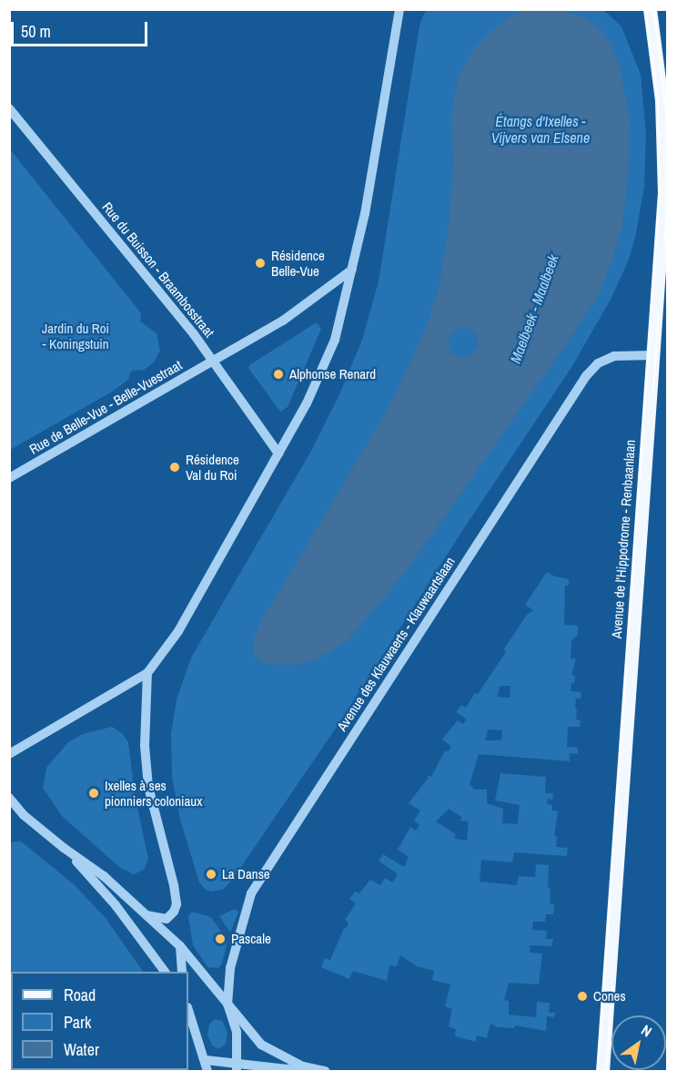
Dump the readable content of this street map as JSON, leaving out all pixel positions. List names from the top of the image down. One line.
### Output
{"streets":{"main road":["Avenue de l'Hippodrome - Renbaanlaan"],"street":["Rue du Buisson - Braambosstraat","Rue de Belle-Vue - Belle-Vuestraat","Avenue des Klauwaerts - Klauwaartslaan"]},"crossings":[["Rue du Buisson - Braambosstraat","Rue de Belle-Vue - Belle-Vuestraat"],["Avenue de l'Hippodrome - Renbaanlaan","Avenue des Klauwaerts - Klauwaartslaan"]],"water":["Étangs d'Ixelles - Vijvers van Elsene","Maelbeek - Maalbeek"],"parks":["Jardin du Roi - Koningstuin"],"places":["Résidence Belle-Vue","Alphonse Renard","Résidence Val du Roi","Ixelles à ses pionniers coloniaux","La Danse","Pascale","Cones"],"legend":["Road","Park","Water"],"scale_bar":"50 m","north":"top right"}
